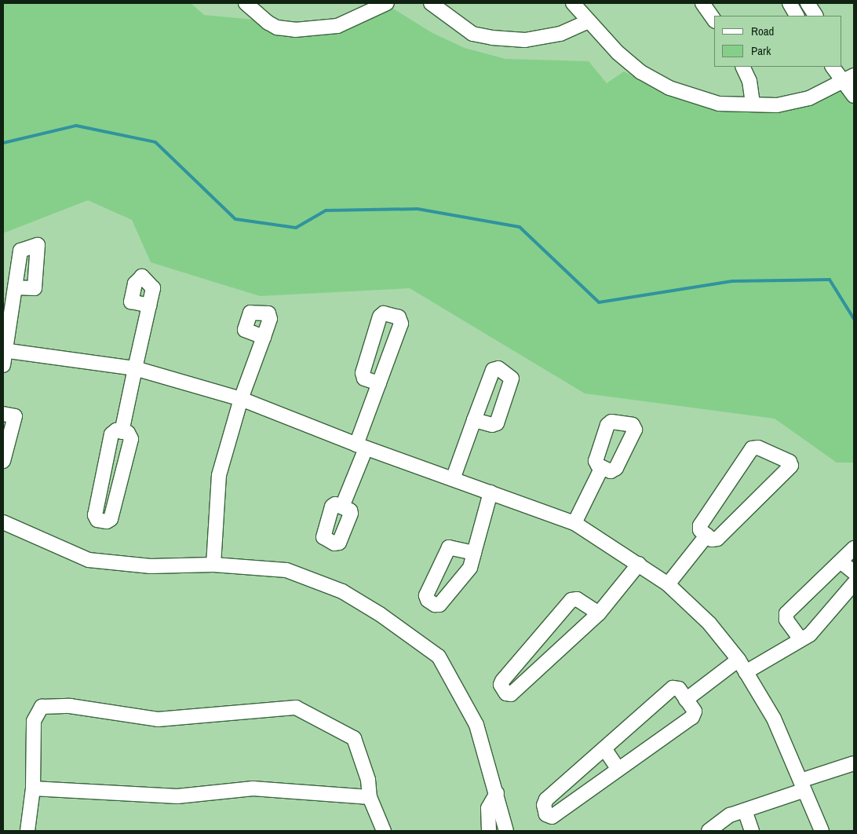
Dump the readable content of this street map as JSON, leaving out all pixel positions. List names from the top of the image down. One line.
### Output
{"legend":["Road","Park"]}
